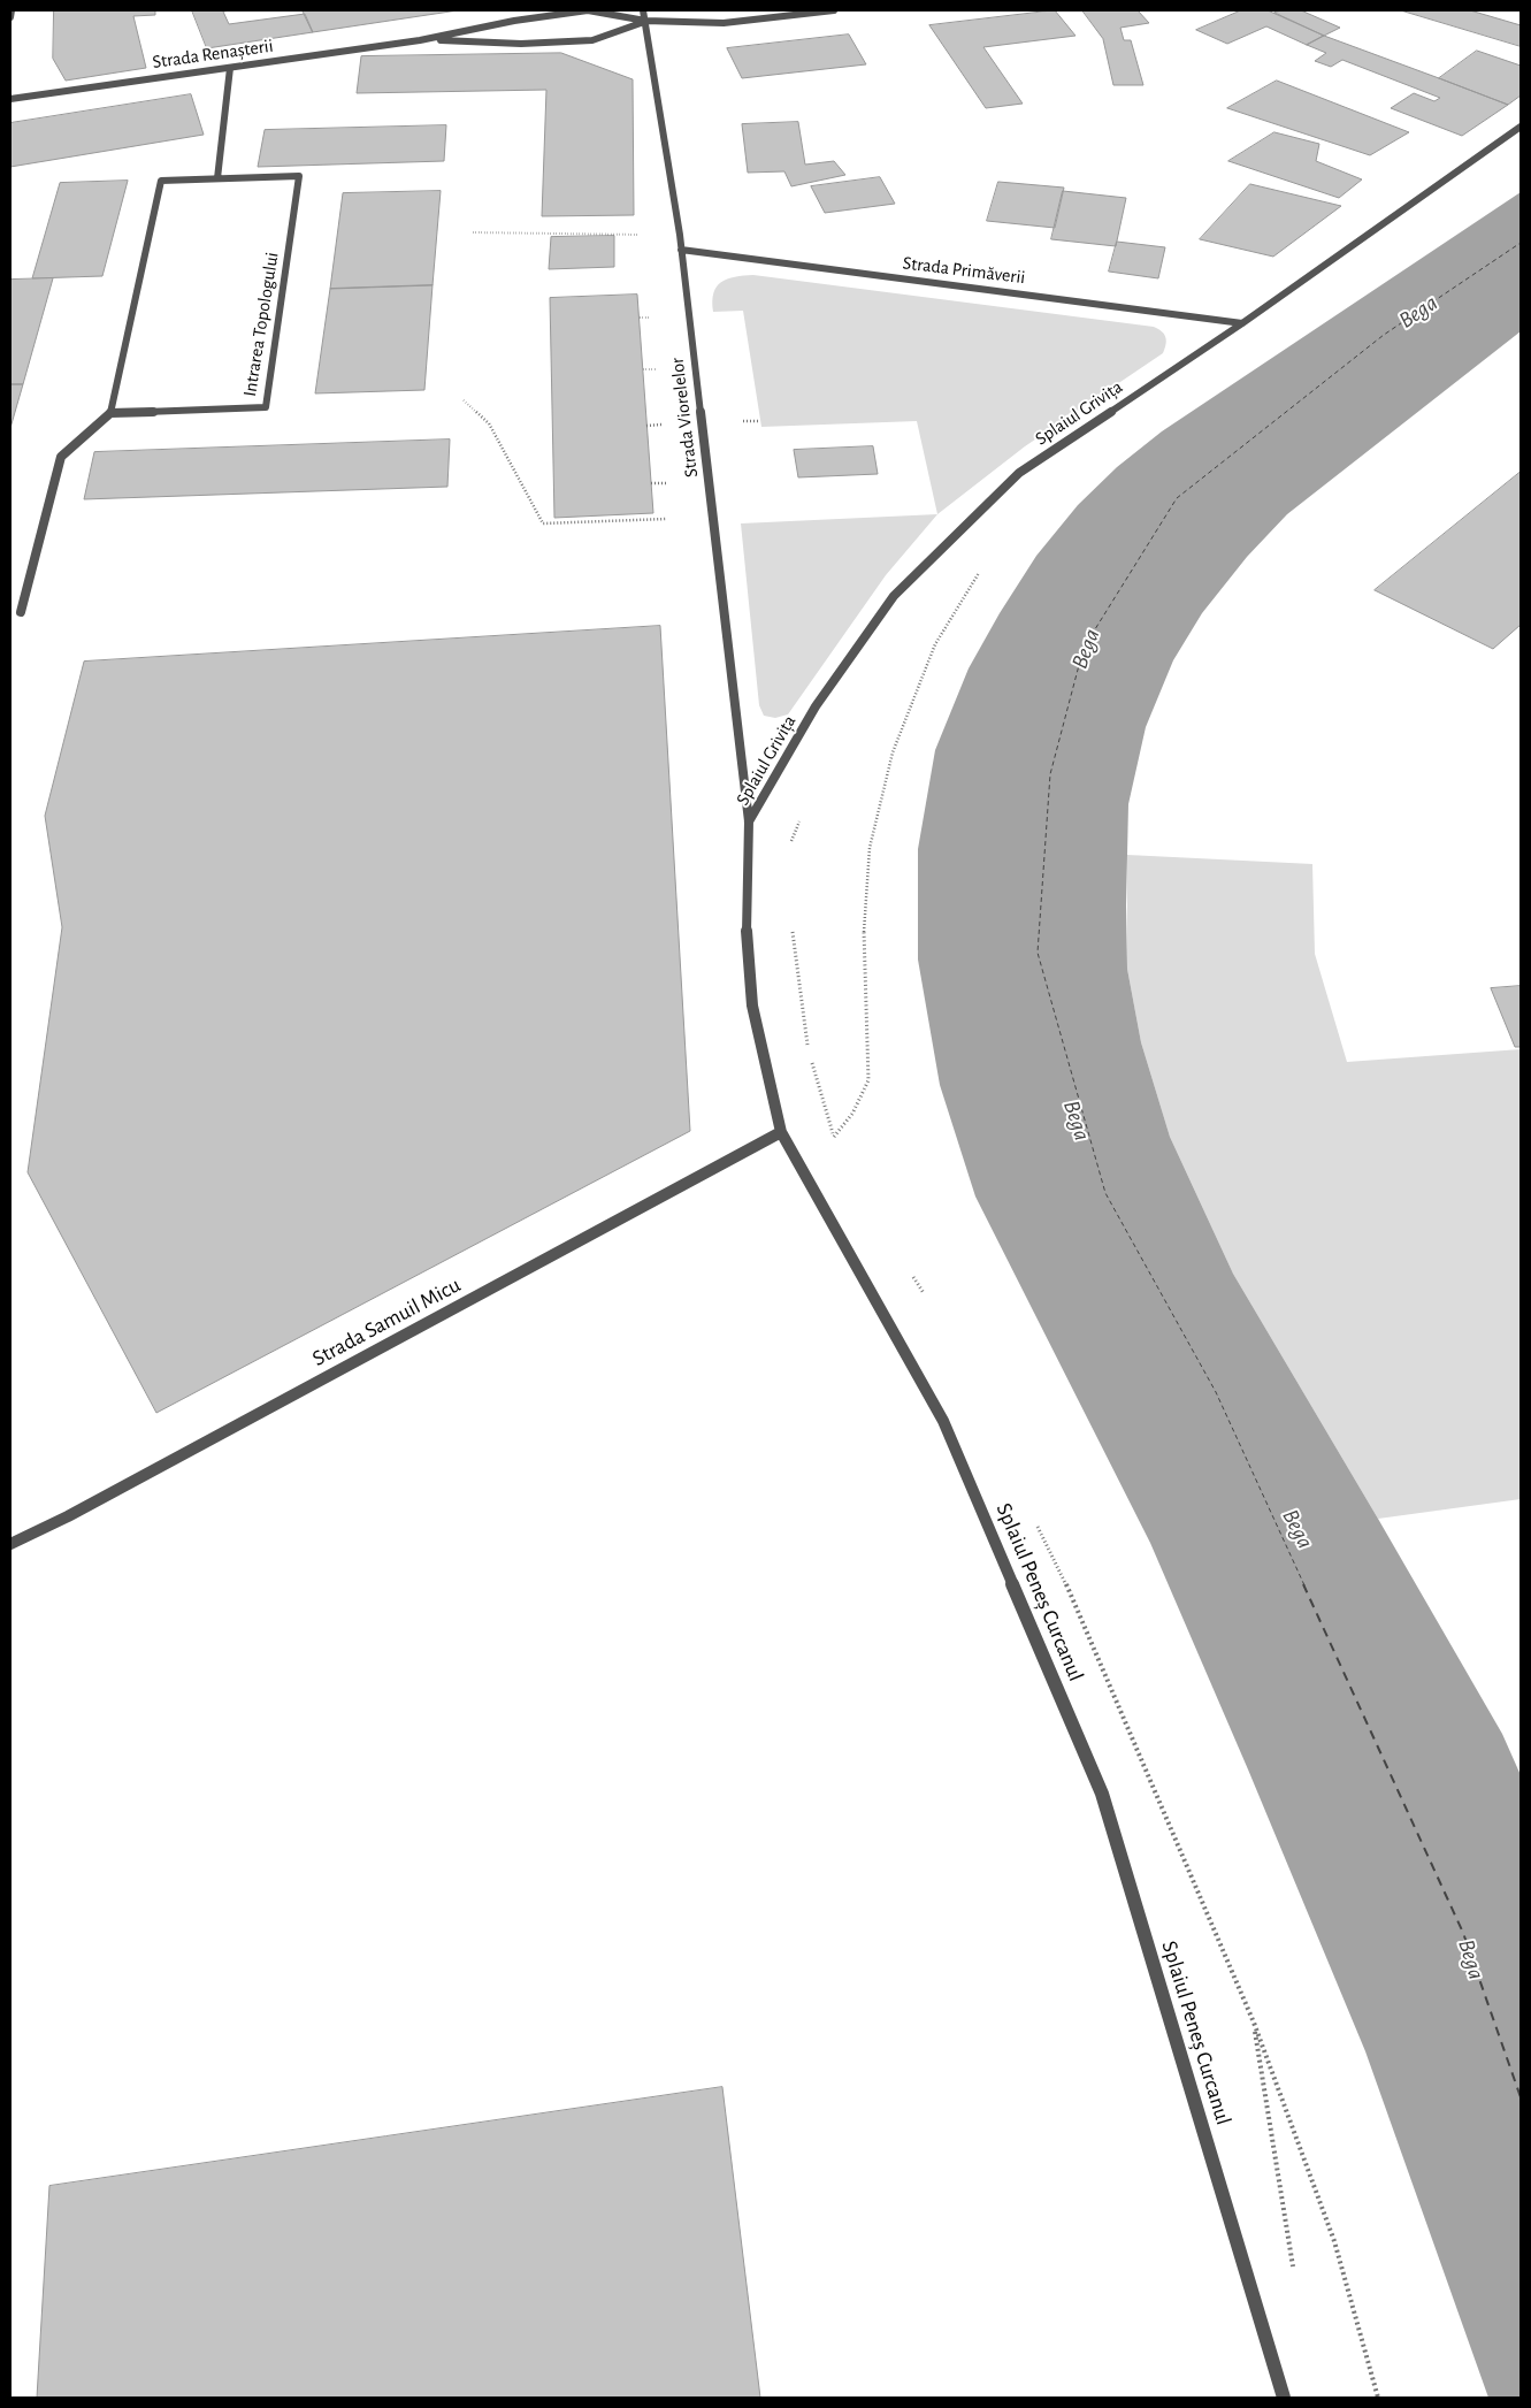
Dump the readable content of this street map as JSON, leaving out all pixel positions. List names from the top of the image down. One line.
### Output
{"streets":{"street":["Strada Renașterii","Strada Primăverii","Intrarea Topologului","Splaiul Grivița","Strada Viorelelor","Strada Samuil Micu","Splaiul Peneș Curcanul"]},"crossings":[["Strada Renașterii","Strada Viorelelor"],["Strada Primăverii","Splaiul Grivița"],["Strada Primăverii","Strada Viorelelor"],["Splaiul Grivița","Strada Viorelelor"],["Splaiul Grivița","Splaiul Peneș Curcanul"],["Strada Viorelelor","Splaiul Peneș Curcanul"],["Strada Samuil Micu","Splaiul Peneș Curcanul"]],"water":["Bega"]}
